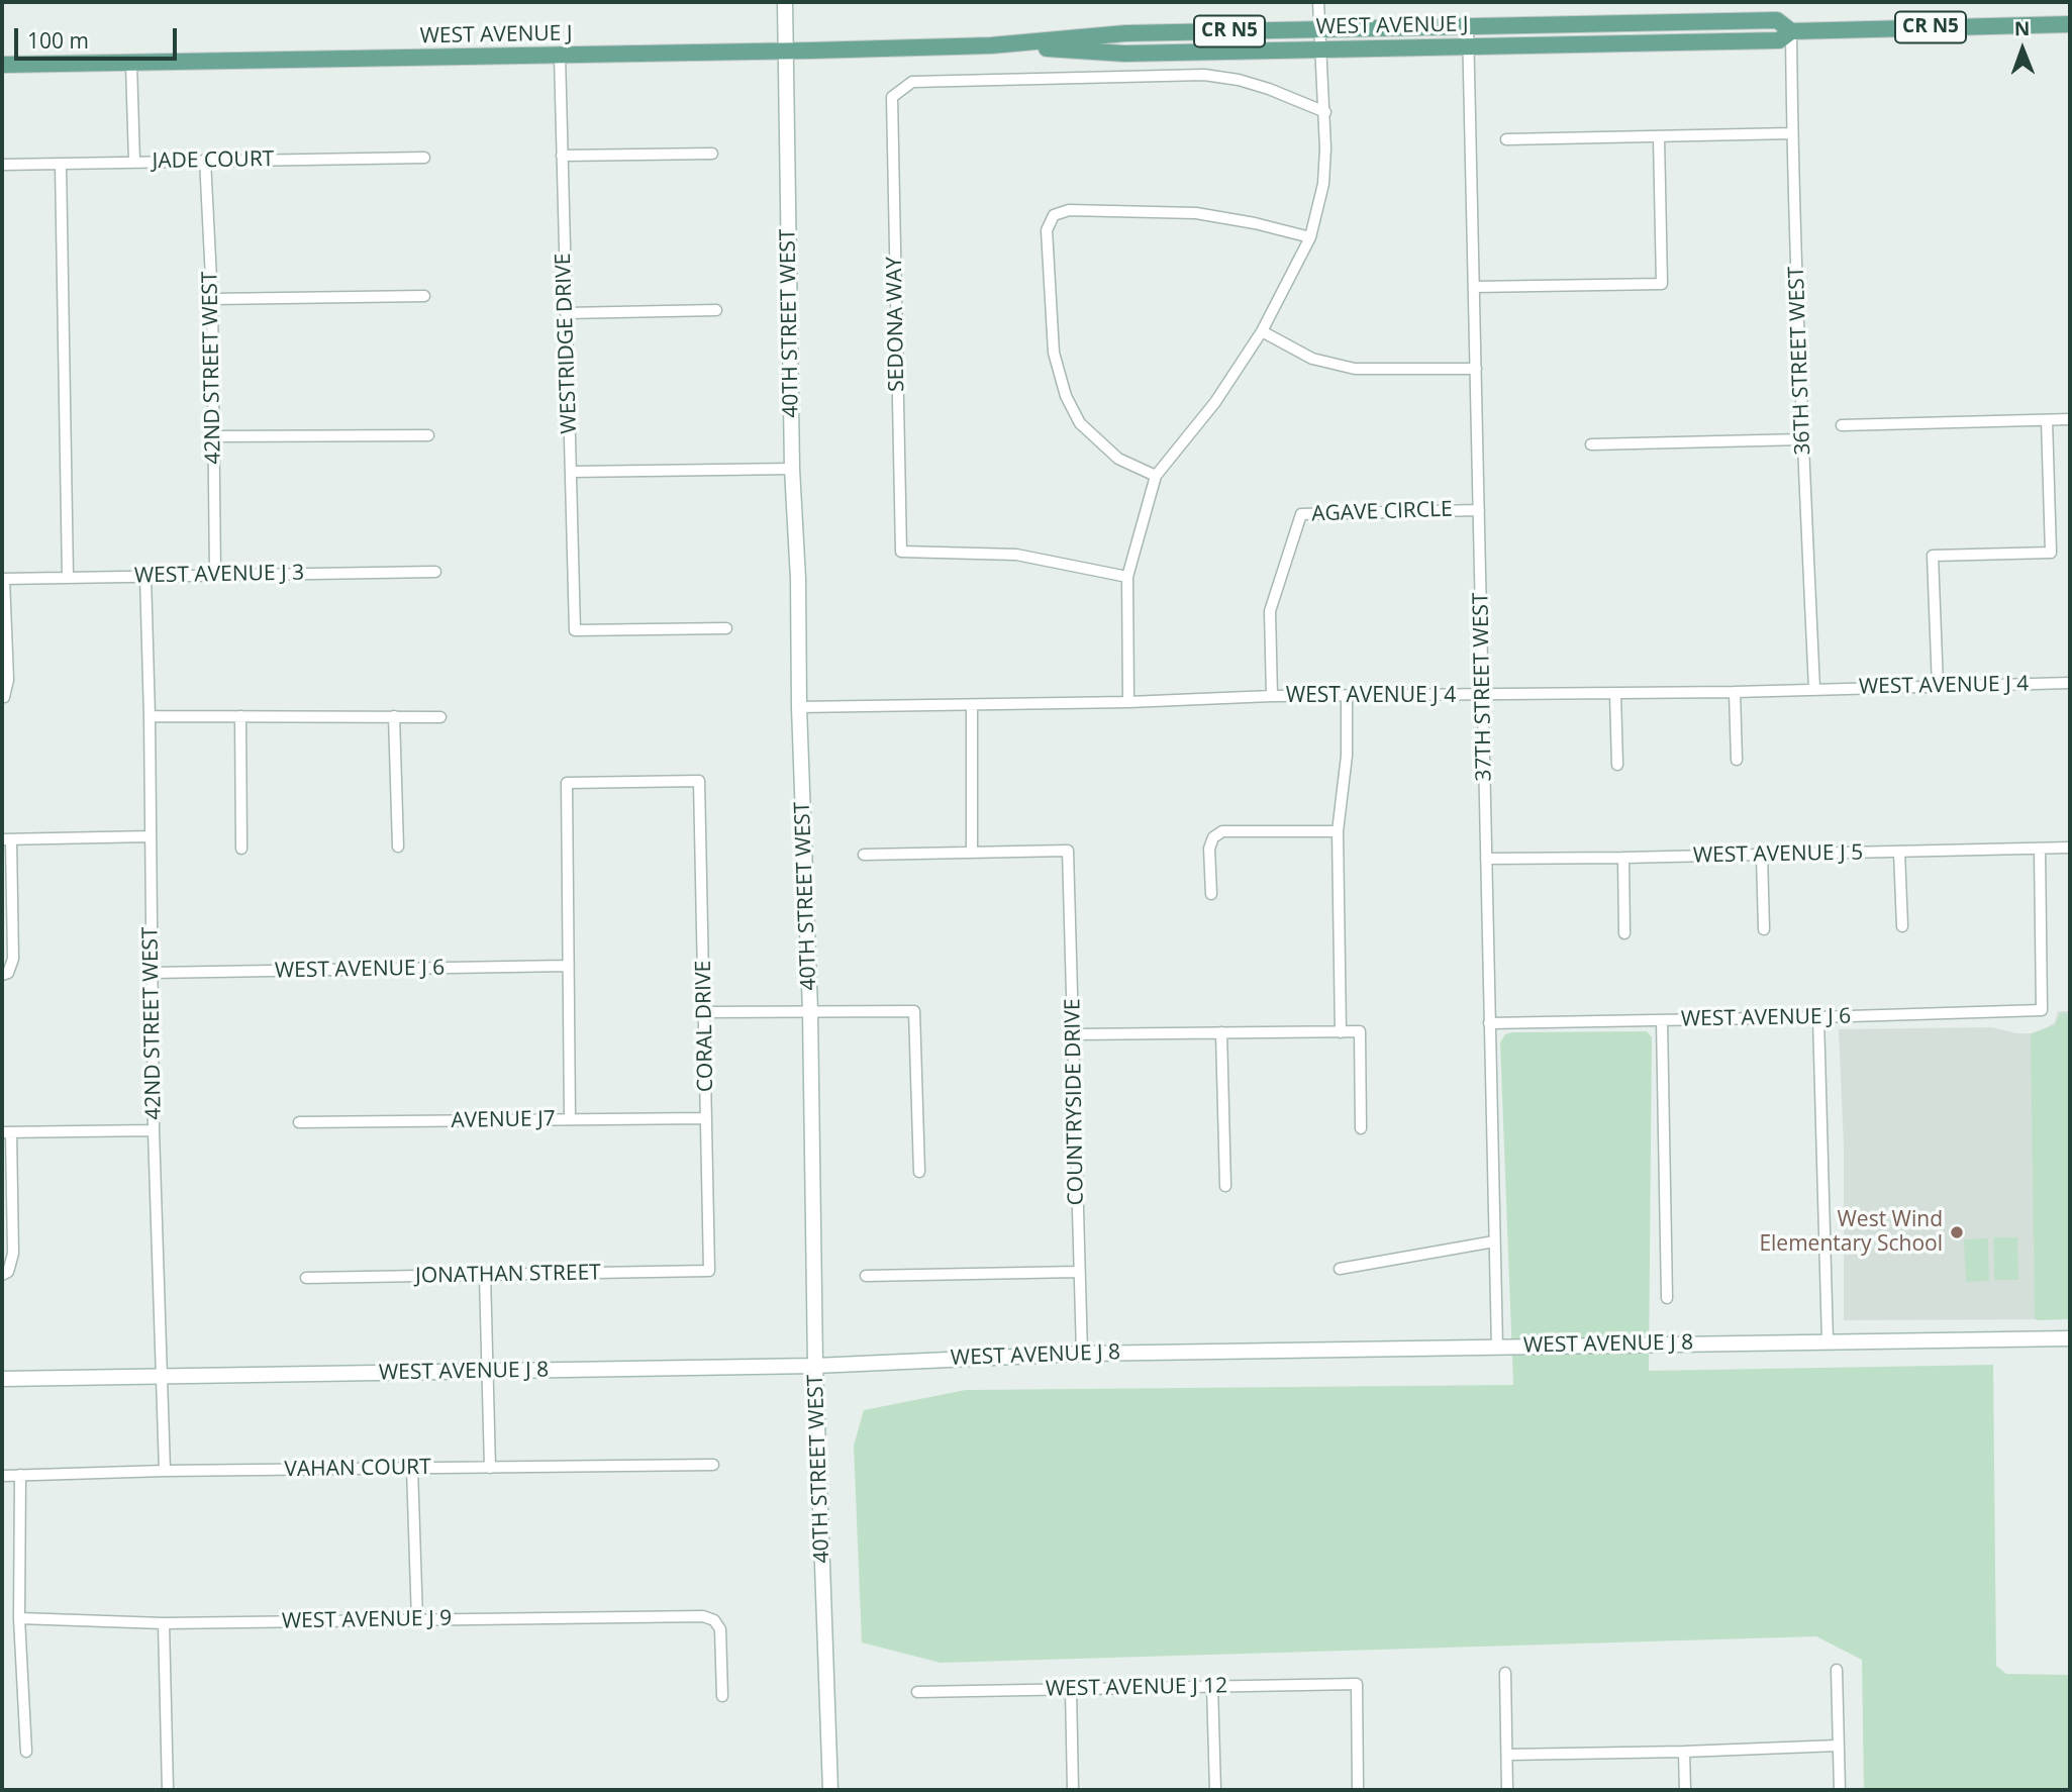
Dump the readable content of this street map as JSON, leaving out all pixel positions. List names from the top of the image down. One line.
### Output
{"streets":{"main road":["WEST AVENUE J","CR N5"],"street":["JADE COURT","40TH STREET WEST","SEDONA WAY","WESTRIDGE DRIVE","36TH STREET WEST","42ND STREET WEST","AGAVE CIRCLE","WEST AVENUE J 3","WEST AVENUE J 4","37TH STREET WEST","WEST AVENUE J 5","WEST AVENUE J 6","CORAL DRIVE","COUNTRYSIDE DRIVE","AVENUE J7","JONATHAN STREET","WEST AVENUE J 8","VAHAN COURT","WEST AVENUE J 9","WEST AVENUE J 12"]},"crossings":[["WEST AVENUE J","40TH STREET WEST"],["WEST AVENUE J","WESTRIDGE DRIVE"],["WEST AVENUE J","36TH STREET WEST"],["WEST AVENUE J","37TH STREET WEST"],["JADE COURT","42ND STREET WEST"],["40TH STREET WEST","WEST AVENUE J 4"],["40TH STREET WEST","WEST AVENUE J 8"],["36TH STREET WEST","WEST AVENUE J 4"],["42ND STREET WEST","WEST AVENUE J 3"],["42ND STREET WEST","WEST AVENUE J 6"],["42ND STREET WEST","WEST AVENUE J 8"],["42ND STREET WEST","VAHAN COURT"],["AGAVE CIRCLE","WEST AVENUE J 4"],["AGAVE CIRCLE","37TH STREET WEST"],["WEST AVENUE J 4","37TH STREET WEST"],["37TH STREET WEST","WEST AVENUE J 5"],["37TH STREET WEST","WEST AVENUE J 6"],["37TH STREET WEST","WEST AVENUE J 8"],["WEST AVENUE J 5","WEST AVENUE J 6"],["WEST AVENUE J 6","CORAL DRIVE"],["CORAL DRIVE","AVENUE J7"],["CORAL DRIVE","JONATHAN STREET"],["COUNTRYSIDE DRIVE","WEST AVENUE J 8"]],"places":["West Wind Elementary School"],"scale_bar":"100 m","north":"top"}
